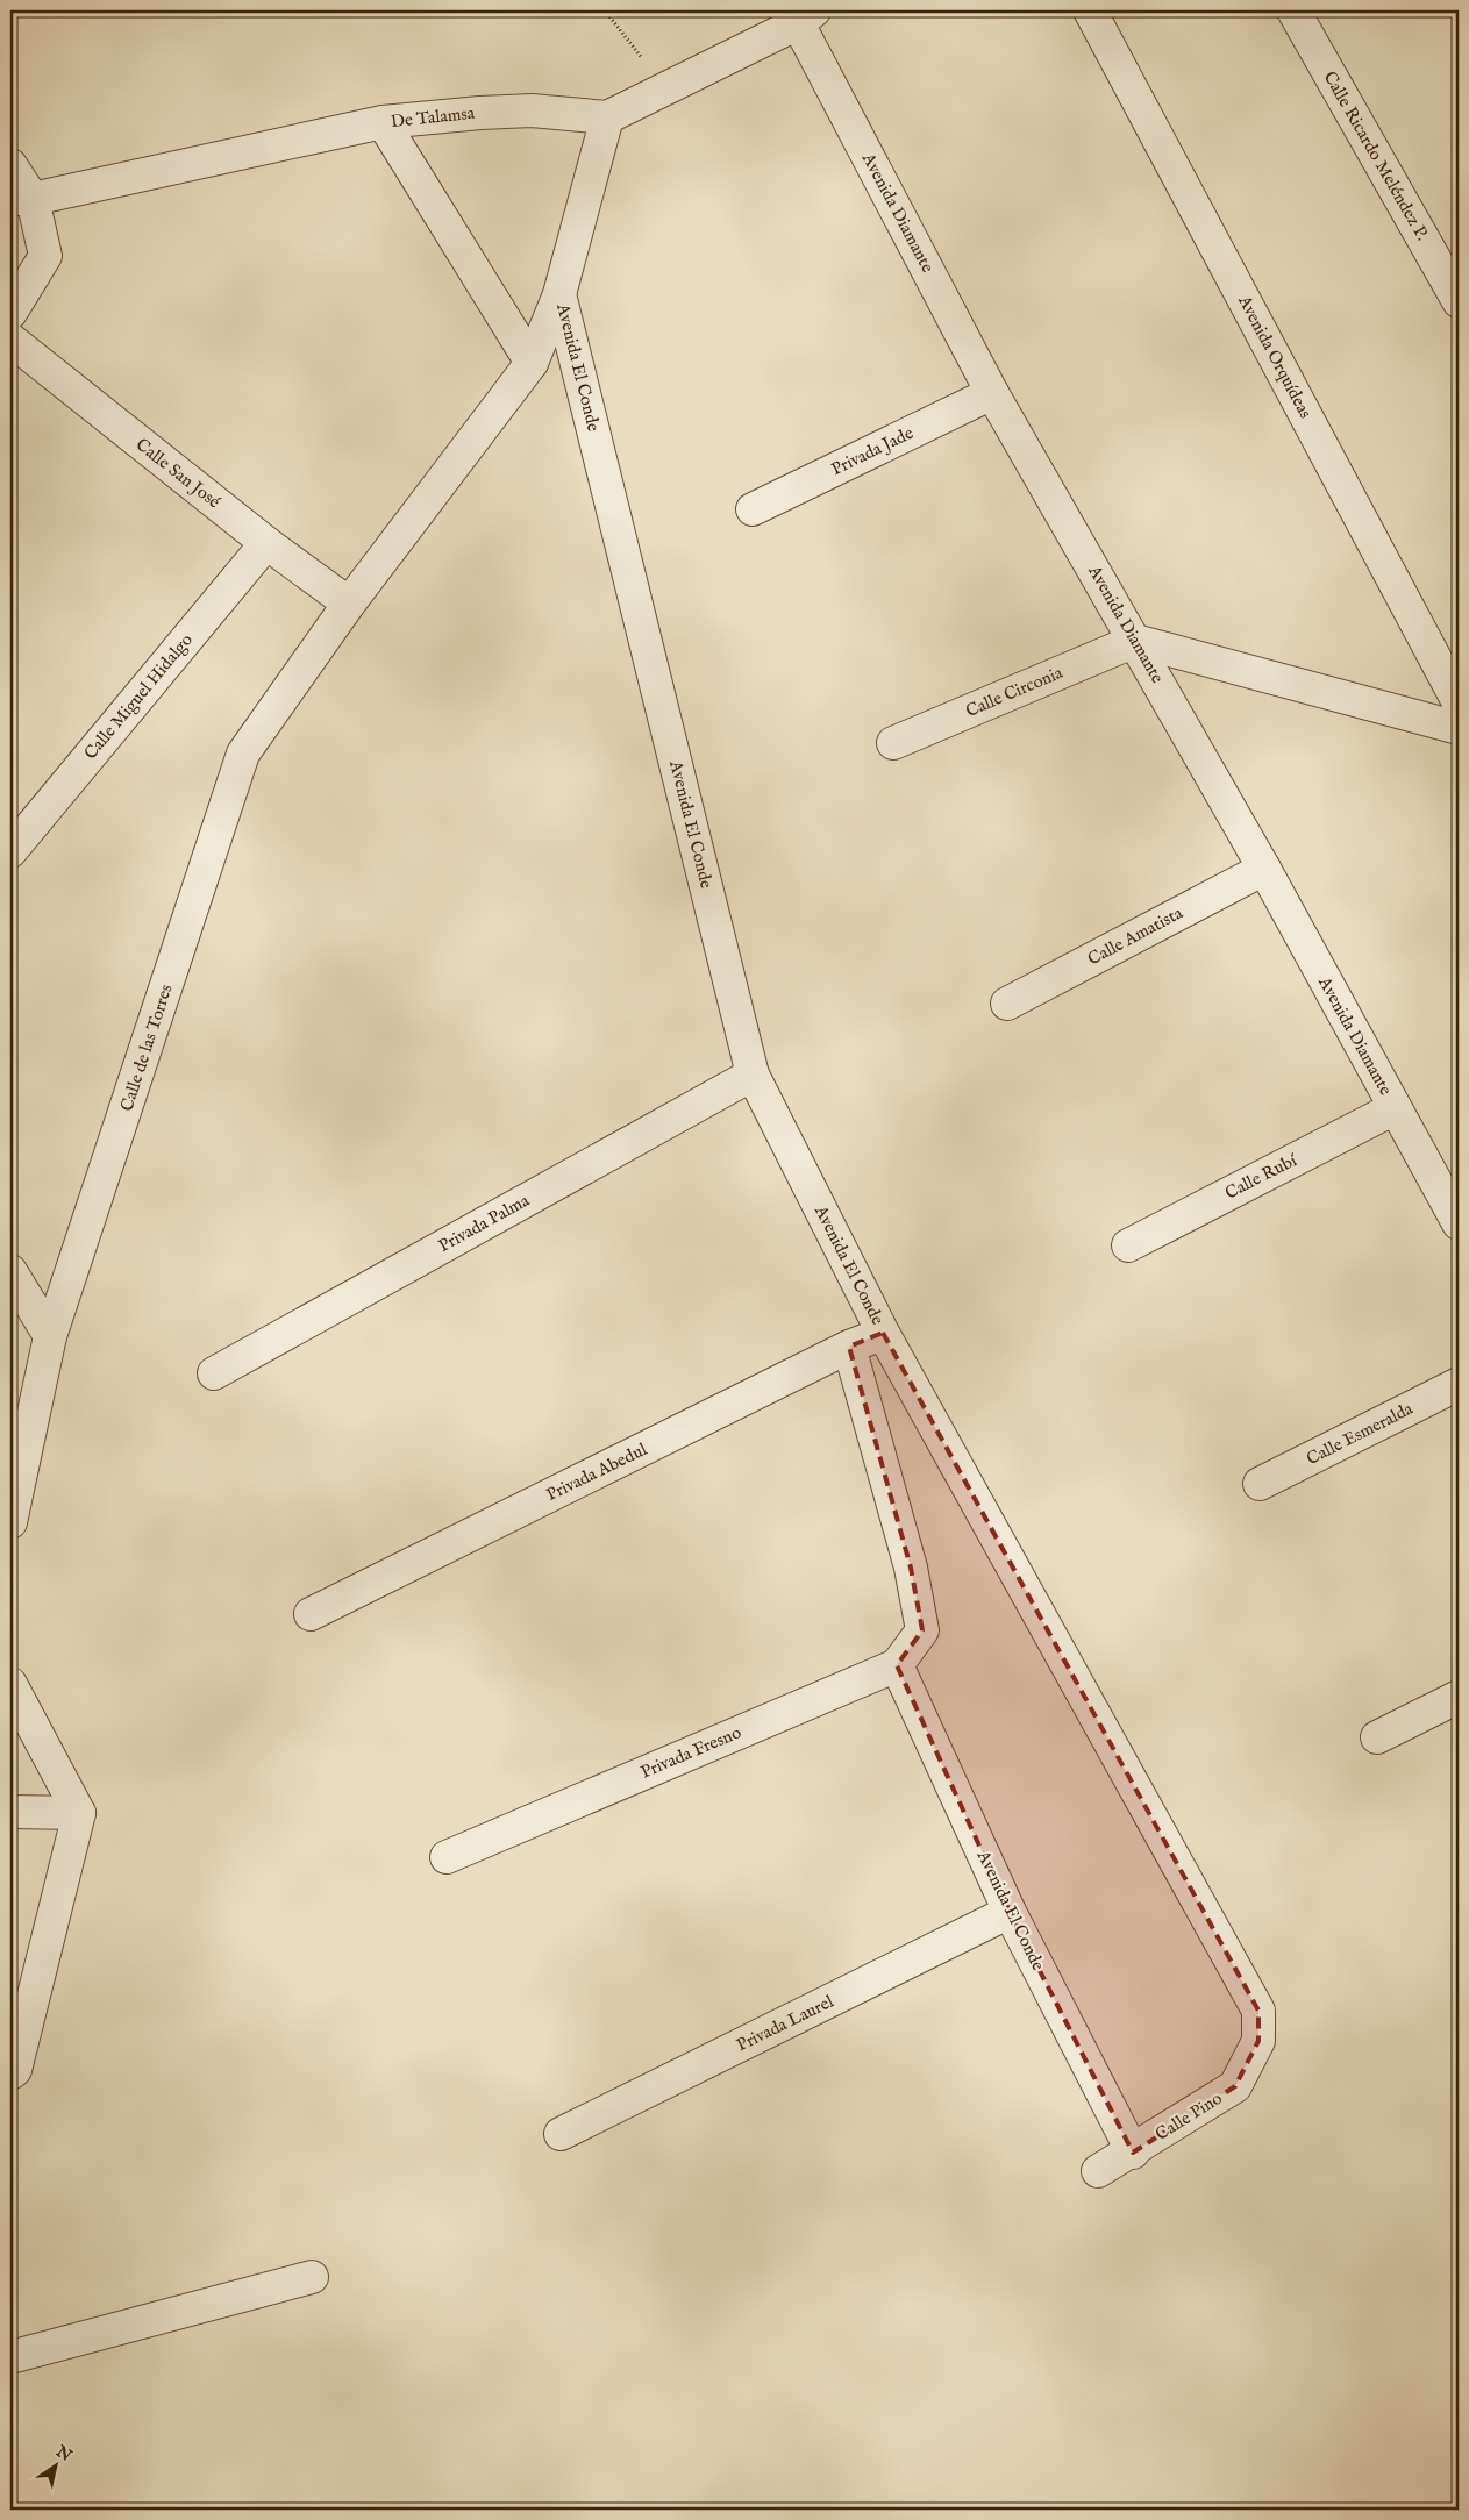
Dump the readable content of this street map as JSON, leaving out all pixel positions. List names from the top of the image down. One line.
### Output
{"streets":{"street":["De Talamsa","Calle Ricardo Meléndez P.","Avenida Diamante","Avenida Orquídeas","Avenida El Conde","Privada Jade","Calle San José","Calle Circonia","Calle Miguel Hidalgo","Calle Amatista","Calle de las Torres","Calle Rubí","Privada Palma","Calle Esmeralda","Privada Abedul","Privada Fresno","Privada Laurel","Calle Pino"]},"crossings":[["De Talamsa","Calle de las Torres"],["Avenida Diamante","Privada Jade"],["Avenida Diamante","Calle Circonia"],["Avenida Diamante","Calle Amatista"],["Avenida Diamante","Calle Rubí"],["Avenida El Conde","Calle de las Torres"],["Avenida El Conde","Privada Palma"],["Avenida El Conde","Privada Abedul"],["Avenida El Conde","Privada Fresno"],["Avenida El Conde","Privada Laurel"],["Avenida El Conde","Calle Pino"],["Calle San José","Calle Miguel Hidalgo"],["Calle San José","Calle de las Torres"]],"north":"top right"}
